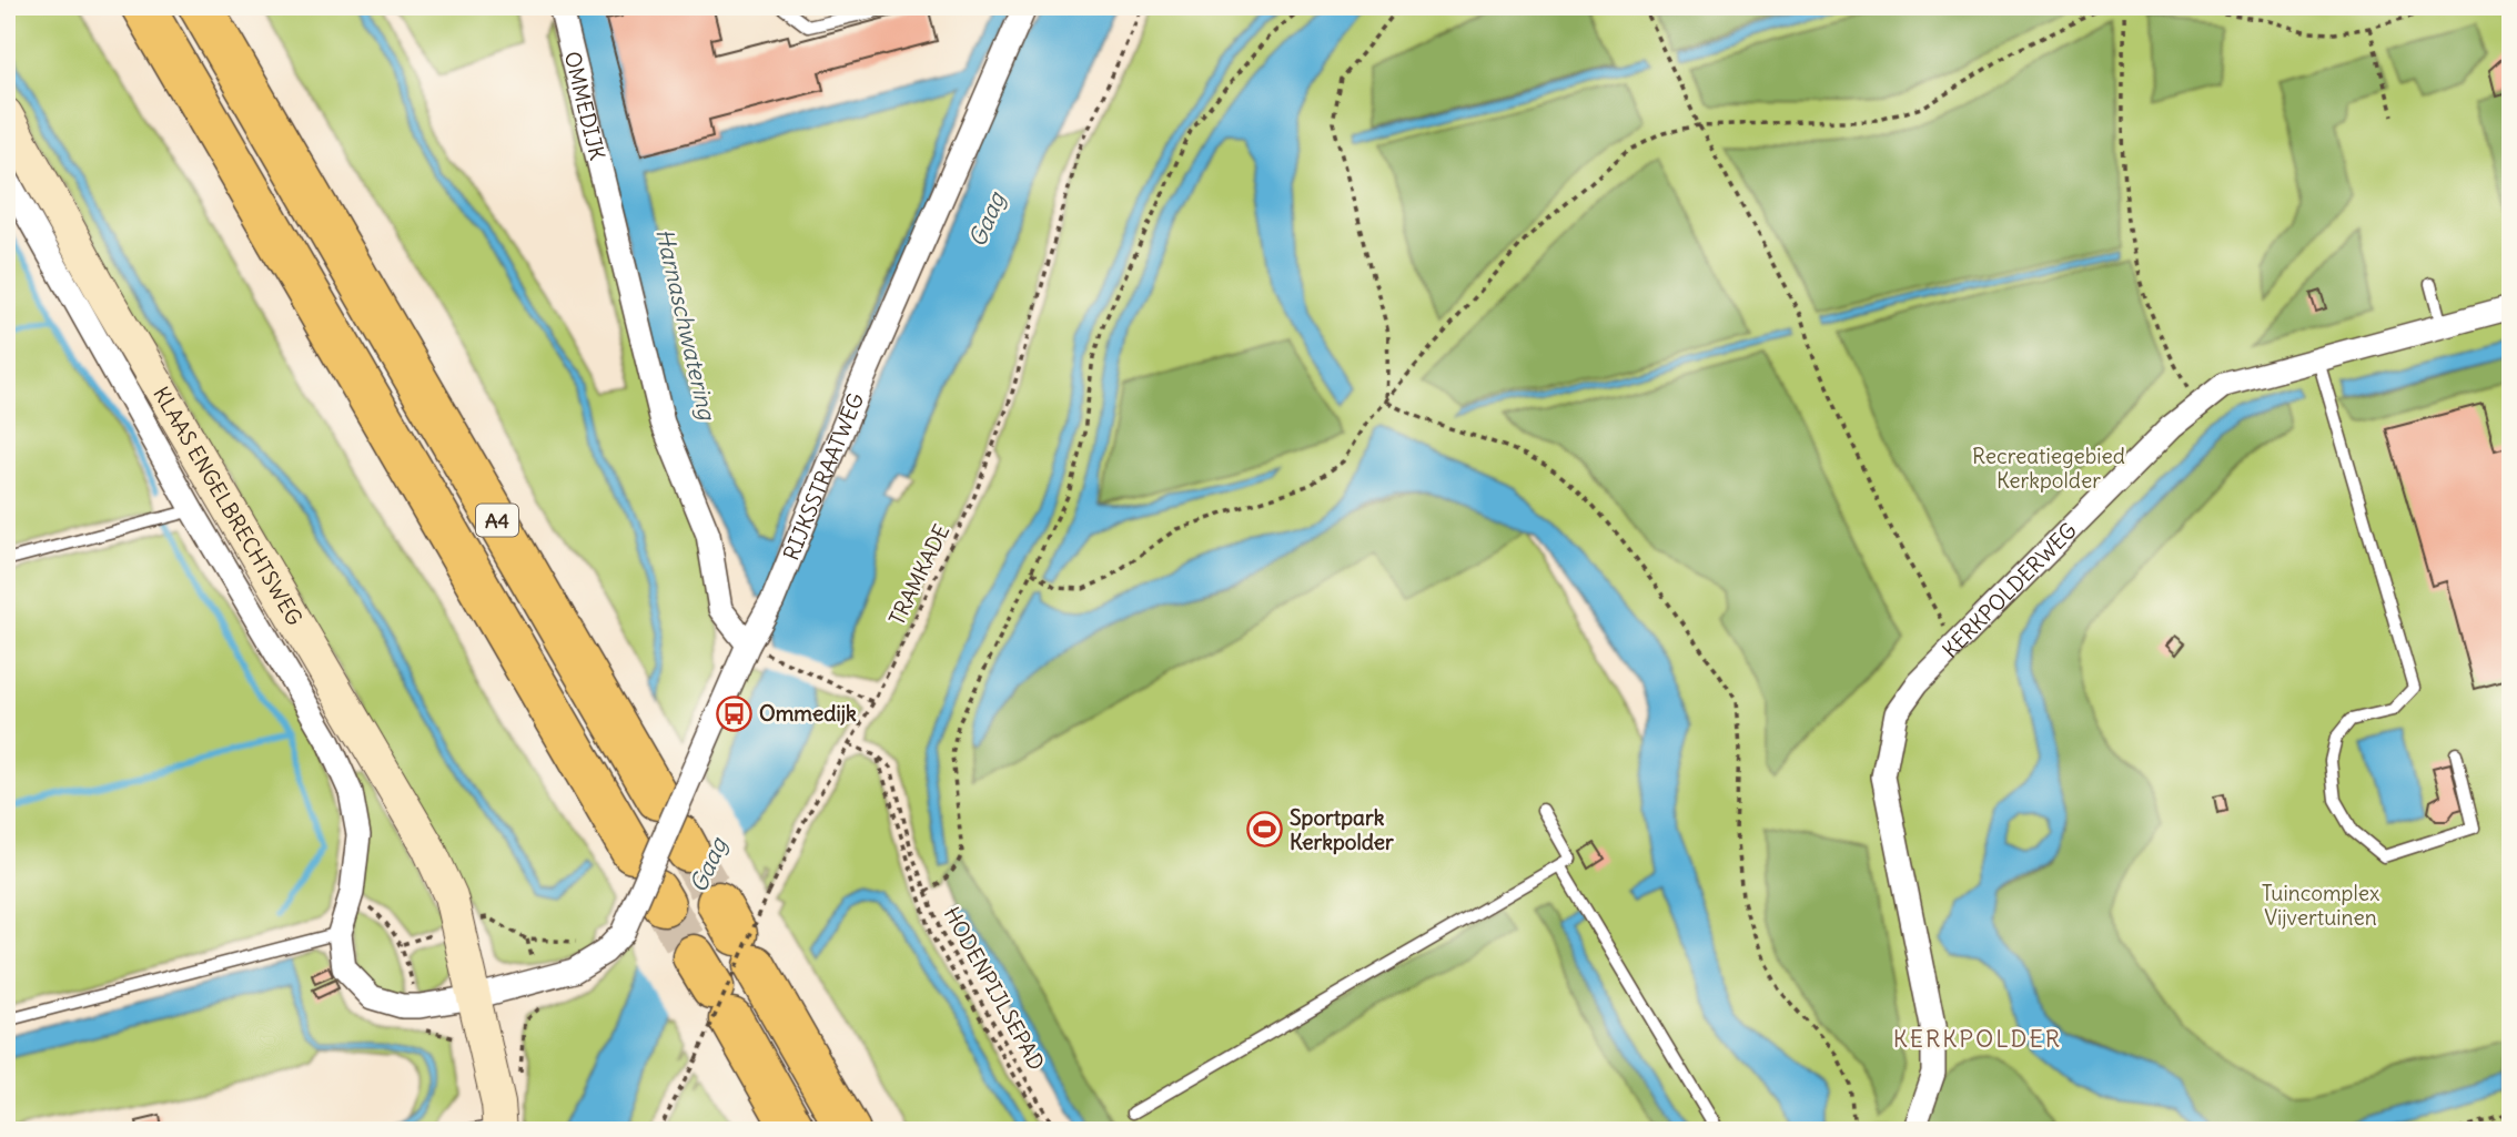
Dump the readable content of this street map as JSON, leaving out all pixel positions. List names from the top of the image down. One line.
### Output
{"streets":{"highway":["A4"],"main road":["KLAAS ENGELBRECHTSWEG"],"street":["OMMEDIJK","RIJKSSTRAATWEG","KERKPOLDERWEG"],"path":["TRAMKADE","HODENPIJLSEPAD"]},"crossings":[["OMMEDIJK","RIJKSSTRAATWEG"]],"districts":["KERKPOLDER"],"water":["Gaag","Harnaschwatering"],"parks":["Recreatiegebied Kerkpolder","Tuincomplex Vijvertuinen"],"places":{"bus stop":["Ommedijk"],"sports":["Sportpark Kerkpolder"]}}
